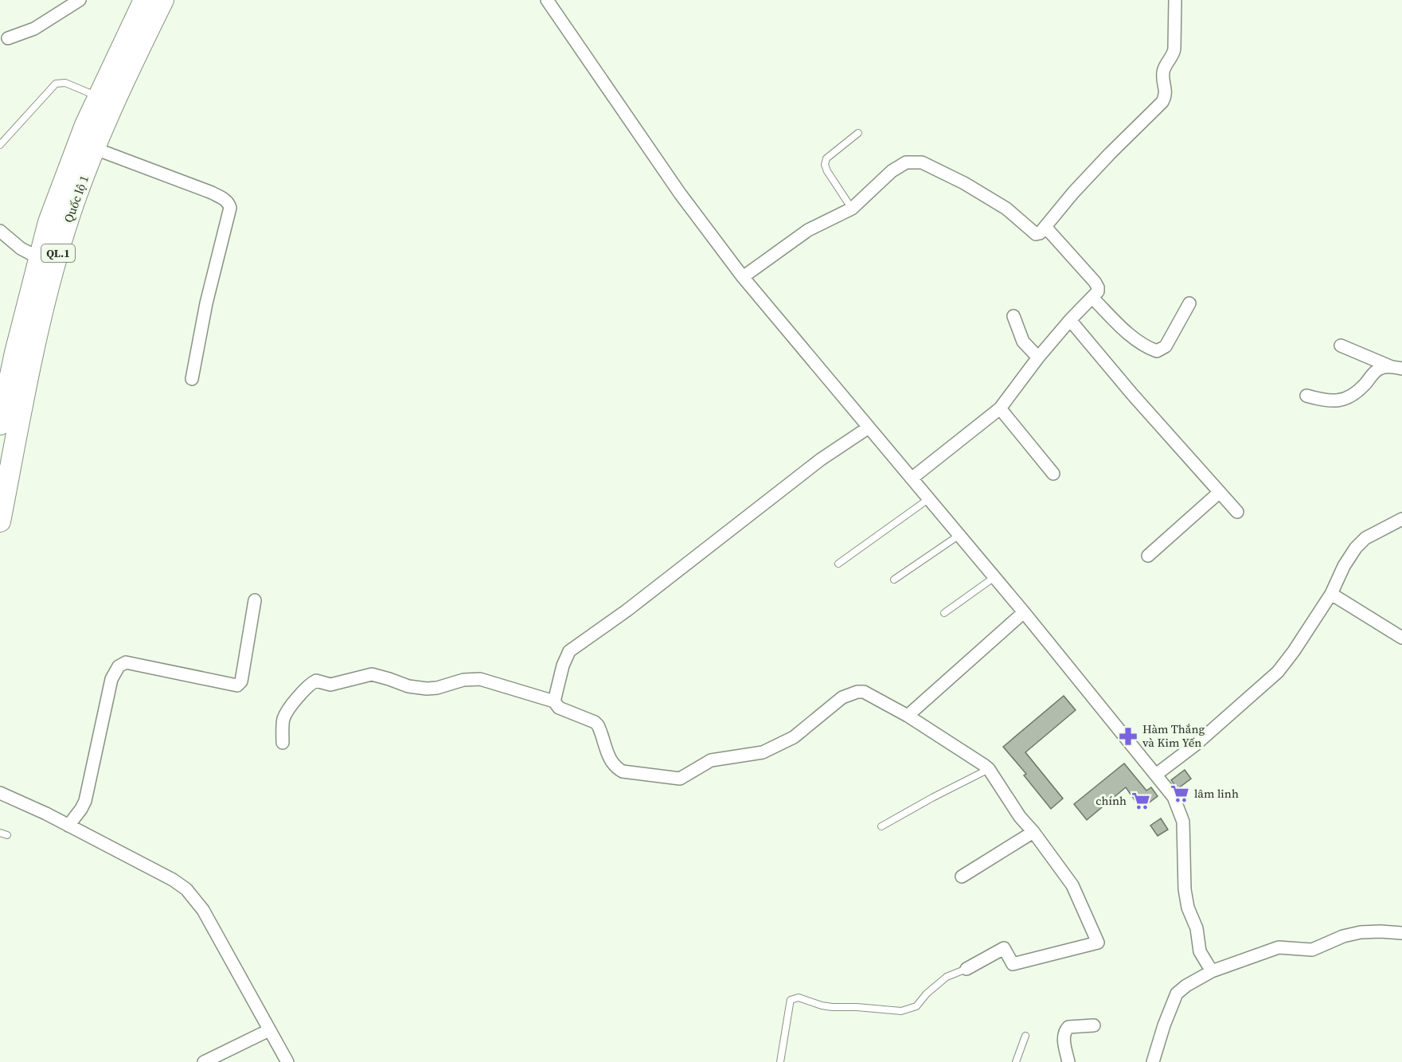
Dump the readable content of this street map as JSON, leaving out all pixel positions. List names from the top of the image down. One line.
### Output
{"streets":{"highway":["Quốc lộ 1","QL.1"]},"places":{"pharmacy":["Hàm Thắng và Kim Yến"],"supermarket":["lâm linh","chính"]}}
